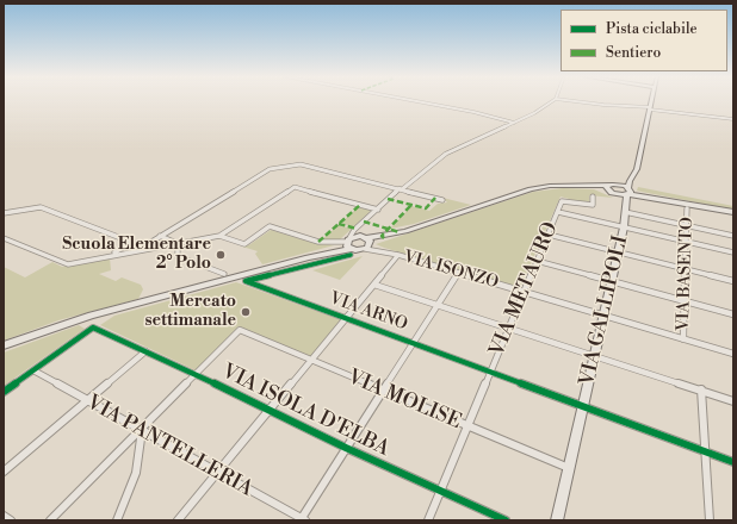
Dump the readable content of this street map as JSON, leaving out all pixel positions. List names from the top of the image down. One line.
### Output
{"streets":{"main road":["VIA GALLIPOLI"],"street":["VIA ISONZO","VIA BASENTO","VIA METAURO","VIA ARNO","VIA MOLISE","VIA ISOLA D'ELBA","VIA PANTELLERIA"]},"crossings":[["VIA ISONZO","VIA BASENTO"],["VIA ISONZO","VIA METAURO"],["VIA ISONZO","VIA GALLIPOLI"],["VIA METAURO","VIA ARNO"],["VIA METAURO","VIA MOLISE"],["VIA METAURO","VIA ISOLA D'ELBA"],["VIA GALLIPOLI","VIA ARNO"],["VIA GALLIPOLI","VIA MOLISE"],["VIA MOLISE","VIA ISOLA D'ELBA"],["VIA ISOLA D'ELBA","VIA PANTELLERIA"]],"places":["Scuola Elementare 2° Polo","Mercato settimanale"],"legend":["Pista ciclabile","Sentiero"]}
